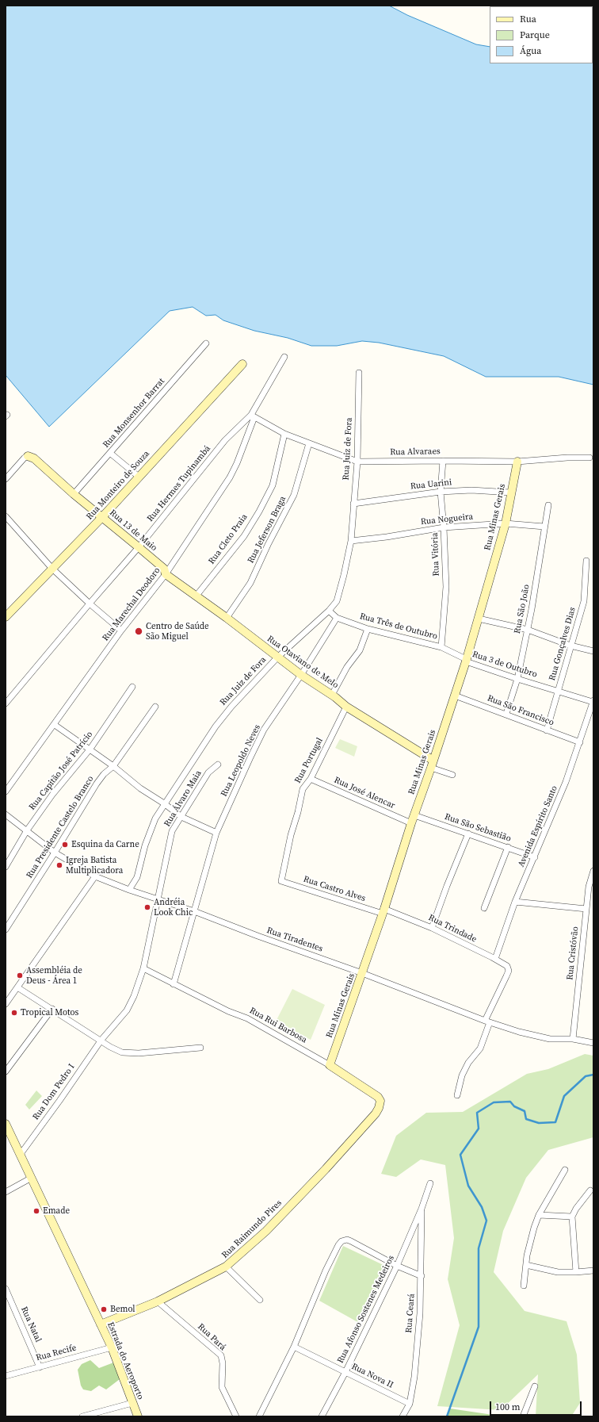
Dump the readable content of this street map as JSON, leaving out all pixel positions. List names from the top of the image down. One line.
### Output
{"streets":{"street":["Rua Monsenhor Barrat","Rua Juiz de Fora","Rua Alvaraes","Rua Hermes Tupinambá","Rua Uarini","Rua Monteiro de Souza","Rua Minas Gerais","Rua Nogueira","Rua Jeferson Braga","Rua 13 de Maio","Rua Cleto Praia","Rua Vitória","Rua Marechal Deodoro","Rua São João","Rua Três de Outubro","Rua Gonçalves Dias","Rua Otaviano de Melo","Rua 3 de Outubro","Rua São Francisco","Rua Leopoldo Neves","Rua Portugal","Rua Capitão José Patrício","Rua José Alencar","Rua Álvaro Maia","Avenida Espírito Santo","Rua Presidente Castelo Branco","Rua São Sebastião","Rua Castro Alves","Rua Trindade","Rua Tiradentes","Rua Cristóvão","Rua Rui Barbosa","Rua Dom Pedro I","Rua Raimundo Pires","Rua Afonso Sostenes Medeiros","Rua Ceará","Rua Natal","Rua Pará","Rua Recife","Estrada do Aeroporto","Rua Nova II"]},"crossings":[["Rua Monsenhor Barrat","Rua 13 de Maio"],["Rua Juiz de Fora","Rua Alvaraes"],["Rua Juiz de Fora","Rua Uarini"],["Rua Juiz de Fora","Rua Nogueira"],["Rua Juiz de Fora","Rua Três de Outubro"],["Rua Juiz de Fora","Rua Otaviano de Melo"],["Rua Juiz de Fora","Rua Tiradentes"],["Rua Alvaraes","Rua Hermes Tupinambá"],["Rua Alvaraes","Rua Minas Gerais"],["Rua Alvaraes","Rua Jeferson Braga"],["Rua Alvaraes","Rua Cleto Praia"],["Rua Alvaraes","Rua Vitória"],["Rua Alvaraes","Rua Marechal Deodoro"],["Rua Hermes Tupinambá","Rua 13 de Maio"],["Rua Hermes Tupinambá","Rua Marechal Deodoro"],["Rua Uarini","Rua Minas Gerais"],["Rua Uarini","Rua Vitória"],["Rua Monteiro de Souza","Rua 13 de Maio"],["Rua Minas Gerais","Rua Nogueira"],["Rua Minas Gerais","Rua Três de Outubro"],["Rua Minas Gerais","Rua Otaviano de Melo"],["Rua Minas Gerais","Rua 3 de Outubro"],["Rua Minas Gerais","Rua São Francisco"],["Rua Minas Gerais","Rua José Alencar"],["Rua Minas Gerais","Rua São Sebastião"],["Rua Minas Gerais","Rua Castro Alves"],["Rua Minas Gerais","Rua Trindade"],["Rua Minas Gerais","Rua Tiradentes"],["Rua Minas Gerais","Rua Rui Barbosa"],["Rua Nogueira","Rua Vitória"],["Rua Nogueira","Rua São João"],["Rua Jeferson Braga","Rua Otaviano de Melo"],["Rua 13 de Maio","Rua Marechal Deodoro"],["Rua 13 de Maio","Rua Otaviano de Melo"],["Rua Cleto Praia","Rua Otaviano de Melo"],["Rua Vitória","Rua Três de Outubro"],["Rua Marechal Deodoro","Rua Otaviano de Melo"],["Rua São João","Rua 3 de Outubro"],["Rua São João","Rua São Francisco"],["Rua Três de Outubro","Rua 3 de Outubro"],["Rua Três de Outubro","Rua Leopoldo Neves"],["Rua Gonçalves Dias","Rua 3 de Outubro"],["Rua Gonçalves Dias","Rua São Francisco"],["Rua Otaviano de Melo","Rua Leopoldo Neves"],["Rua Otaviano de Melo","Rua Portugal"],["Rua 3 de Outubro","Avenida Espírito Santo"],["Rua São Francisco","Avenida Espírito Santo"],["Rua Leopoldo Neves","Rua Tiradentes"],["Rua Leopoldo Neves","Rua Rui Barbosa"],["Rua Portugal","Rua José Alencar"],["Rua Portugal","Rua Castro Alves"],["Rua Capitão José Patrício","Rua Tiradentes"],["Rua Álvaro Maia","Rua Tiradentes"],["Rua Álvaro Maia","Rua Rui Barbosa"],["Rua Álvaro Maia","Rua Dom Pedro I"],["Avenida Espírito Santo","Rua São Sebastião"],["Avenida Espírito Santo","Rua Trindade"],["Rua Presidente Castelo Branco","Rua Tiradentes"],["Rua Castro Alves","Rua Trindade"],["Rua Trindade","Rua Tiradentes"],["Rua Tiradentes","Rua Cristóvão"],["Rua Rui Barbosa","Rua Raimundo Pires"],["Rua Dom Pedro I","Estrada do Aeroporto"],["Rua Raimundo Pires","Rua Pará"],["Rua Raimundo Pires","Estrada do Aeroporto"],["Rua Afonso Sostenes Medeiros","Rua Ceará"],["Rua Afonso Sostenes Medeiros","Rua Nova II"],["Rua Ceará","Rua Nova II"],["Rua Natal","Rua Recife"],["Rua Recife","Estrada do Aeroporto"]],"places":["Centro de Saúde São Miguel","Esquina da Carne","Igreja Batista Multiplicadora","Andréia Look Chic","Assembléia de Deus - Área 1","Tropical Motos","Emade","Bemol"],"legend":["Rua","Parque","Água"],"scale_bar":"100 m"}
